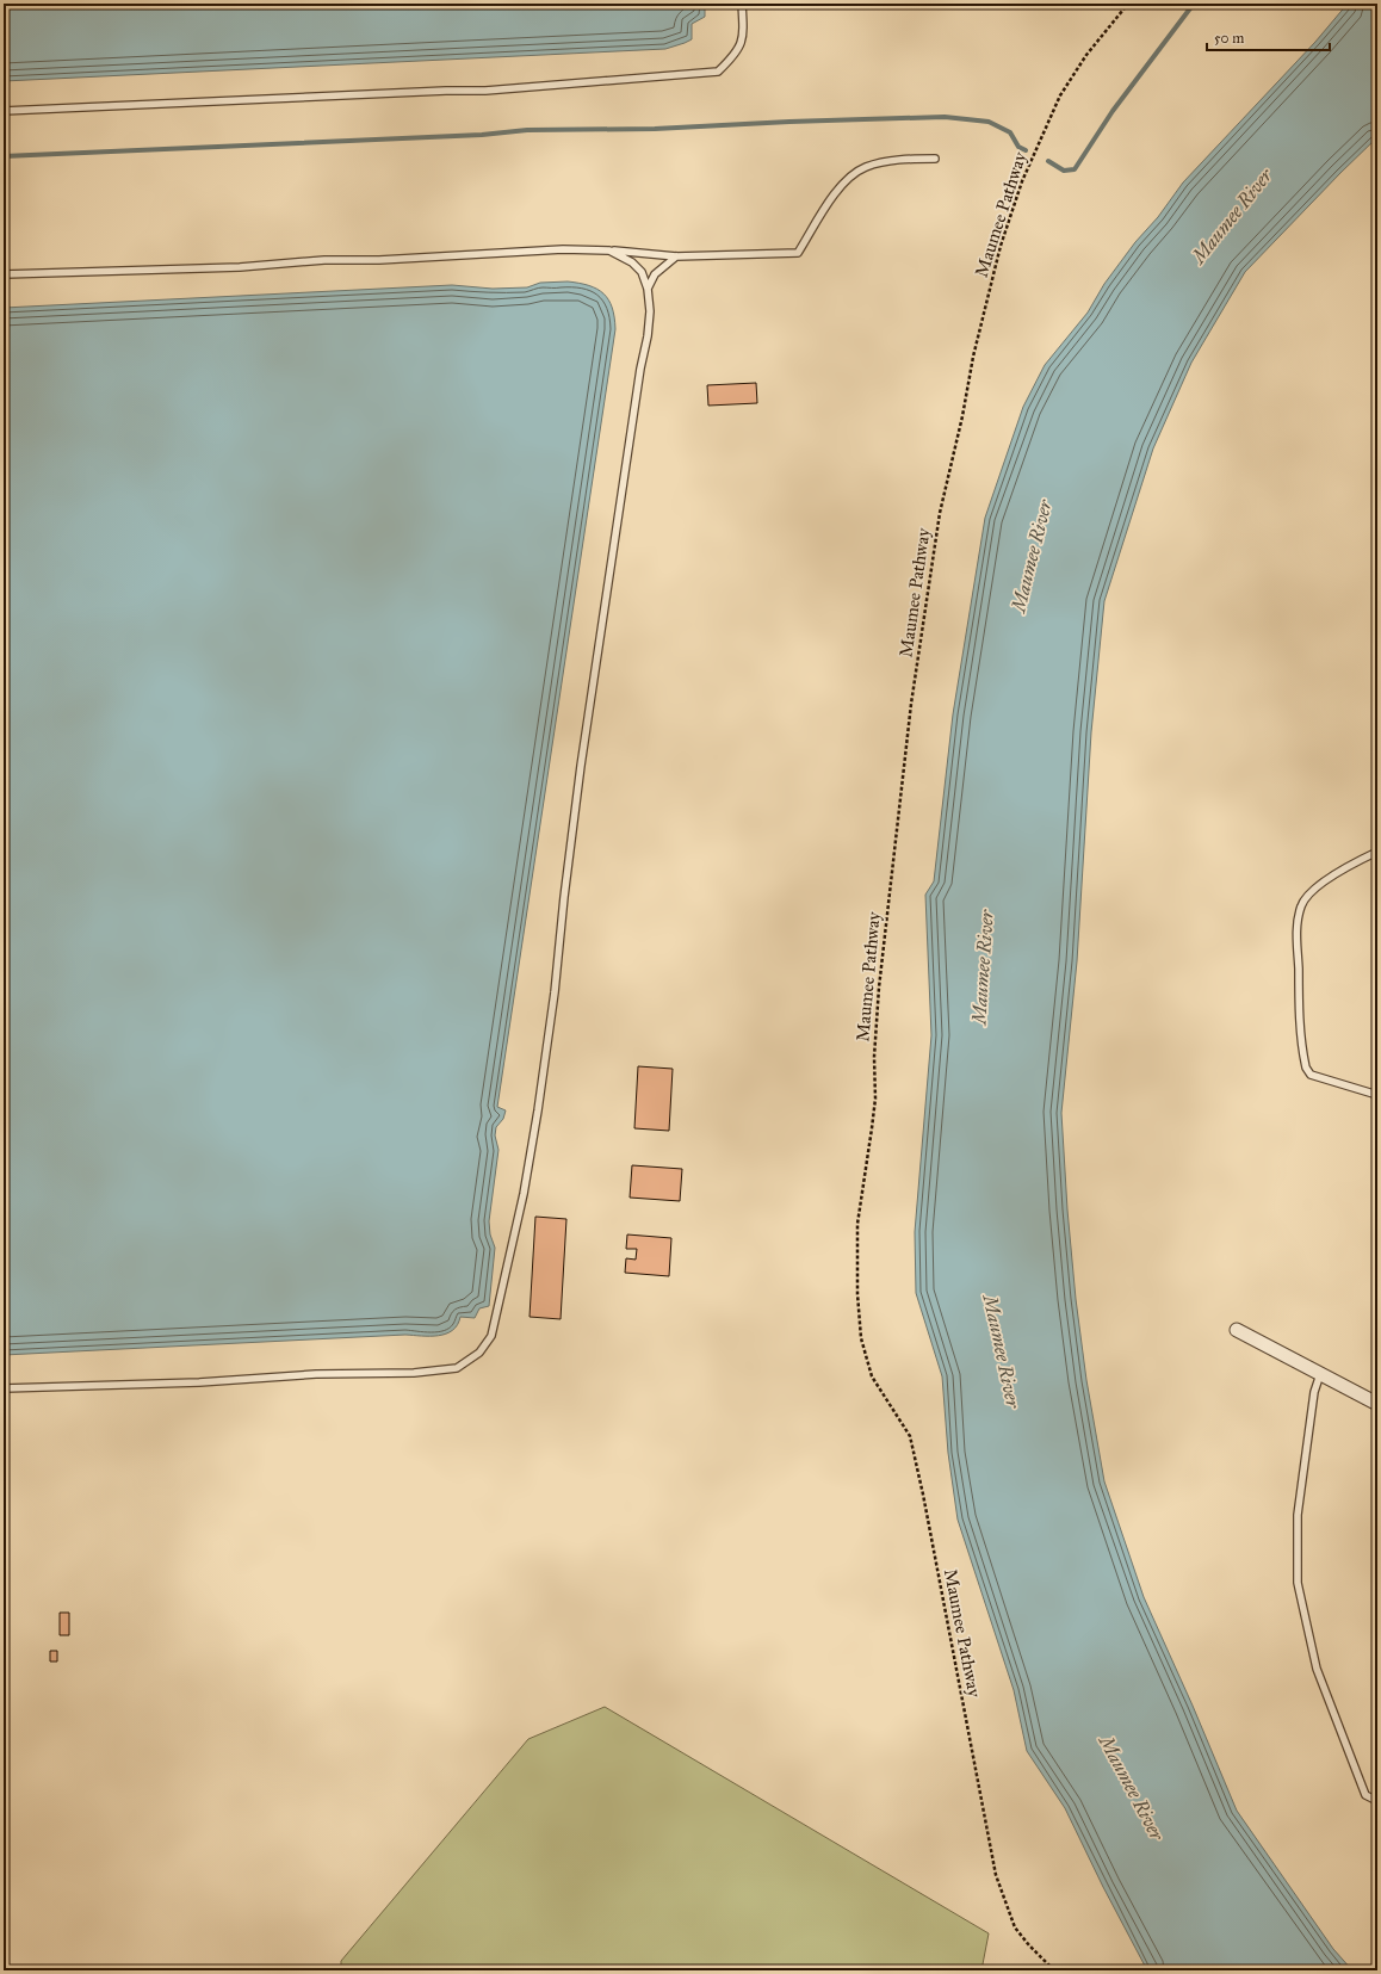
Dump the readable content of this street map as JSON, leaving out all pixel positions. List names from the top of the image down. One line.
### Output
{"streets":{"path":["Maumee Pathway"]},"water":["Maumee River"],"scale_bar":"50 m"}
